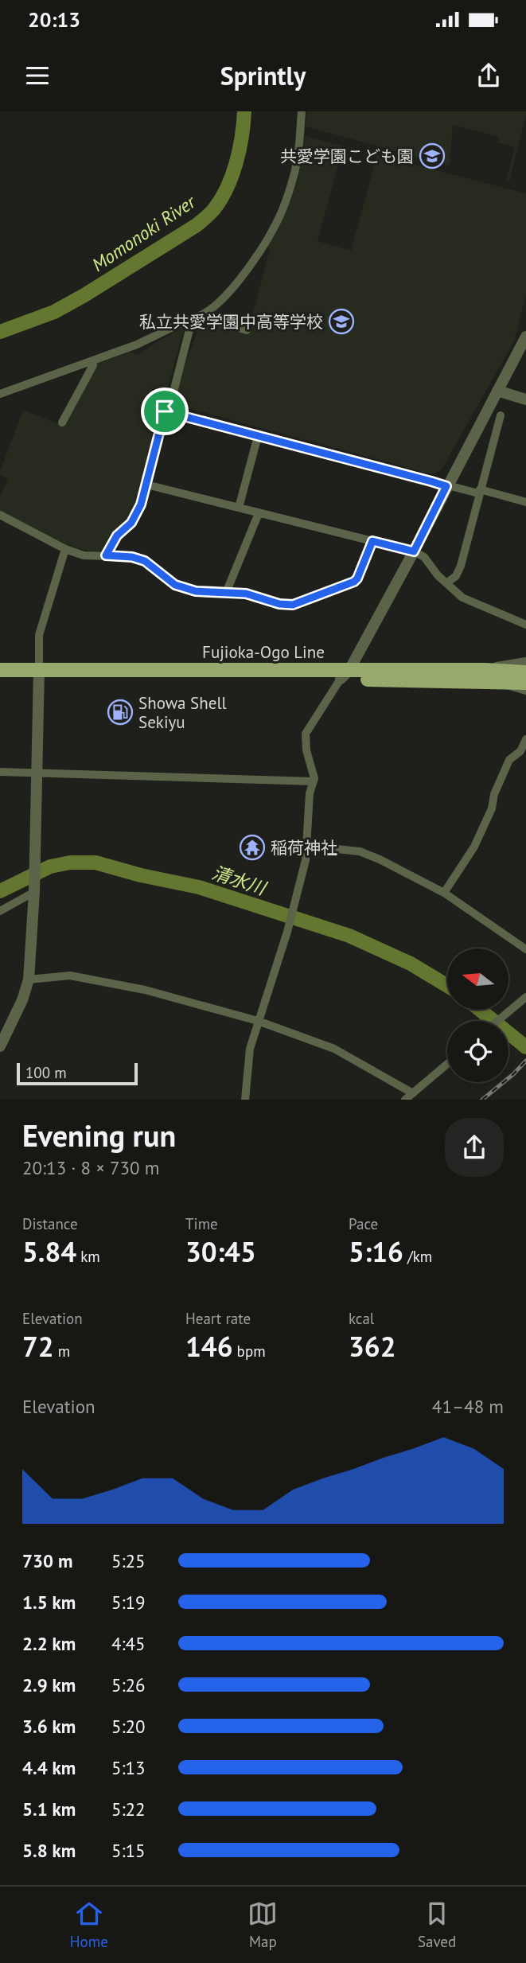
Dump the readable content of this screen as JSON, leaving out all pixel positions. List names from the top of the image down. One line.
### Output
{"streets":{"main road":["Fujioka-Ogo Line"]},"water":["Momonoki River","清水川"],"places":{"school or university":["共愛学園こども園","私立共愛学園中高等学校"],"fuel station":["Showa Shell Sekiyu"],"temple":["稲荷神社"]},"scale_bar":"100 m","north":"left","page":{"status":"20:13","header":"Sprintly","scale":"100 m","heading":["Evening run","20:13 · 8 × 730 m"],"stats":[["Distance","5.84 km"],["Time","30:45"],["Pace","5:16 /km"],["Elevation","72 m"],["Heart rate","146 bpm"],["kcal","362"]],"chart":["Elevation","41–48 m"],"list":[{"name":"730 m","note":"5:25"},{"name":"1.5 km","note":"5:19"},{"name":"2.2 km","note":"4:45"},{"name":"2.9 km","note":"5:26"},{"name":"3.6 km","note":"5:20"},{"name":"4.4 km","note":"5:13"},{"name":"5.1 km","note":"5:22"},{"name":"5.8 km","note":"5:15"}],"tabs":["Home","Map","Saved"]}}
